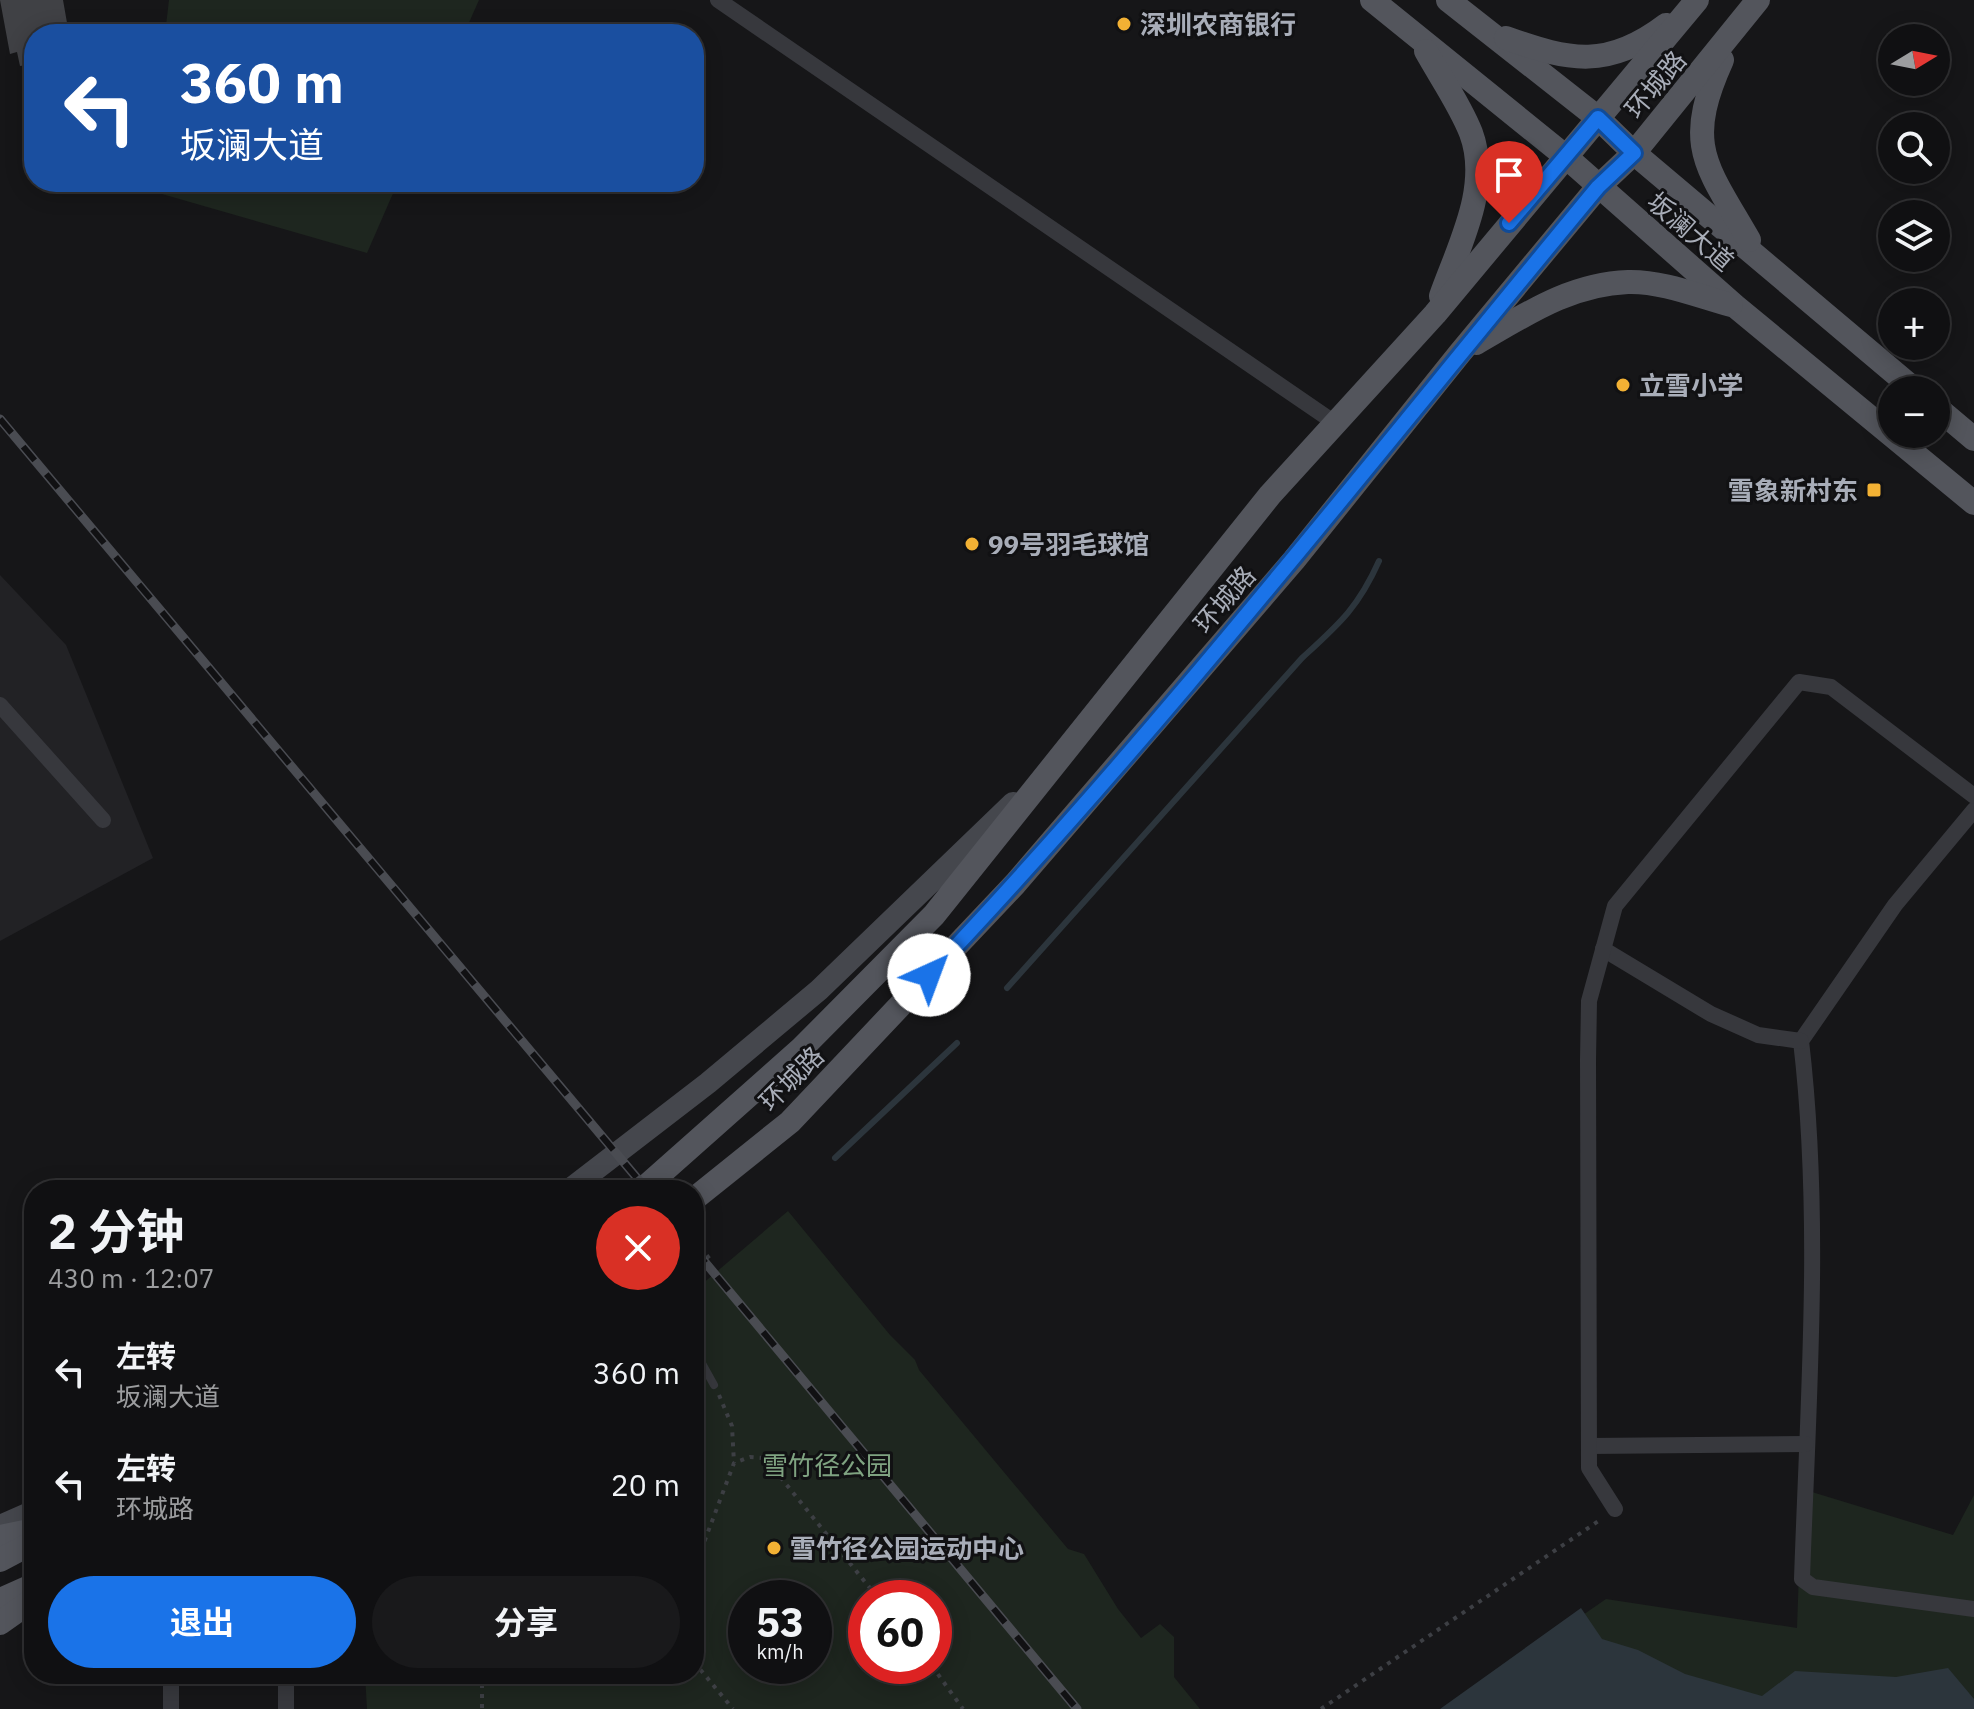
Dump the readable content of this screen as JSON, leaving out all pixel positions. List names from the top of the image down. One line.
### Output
{"streets":{"main road":["环城路","坂澜大道"]},"crossings":[["环城路","坂澜大道"]],"parks":["雪竹径公园"],"places":{"other":["深圳农商银行","立雪小学","99号羽毛球馆","雪竹径公园运动中心"],"transit":["雪象新村东"]},"north":"right","page":{"map_buttons":["+","−"],"turn":["360 m","坂澜大道"],"heading":["2 分钟","430 m · 12:07"],"list":[{"name":"左转","note":"坂澜大道","value":"360 m"},{"name":"左转","note":"环城路","value":"20 m"}],"buttons":["退出","分享"],"speed":"53 km/h","limit":"60"}}
